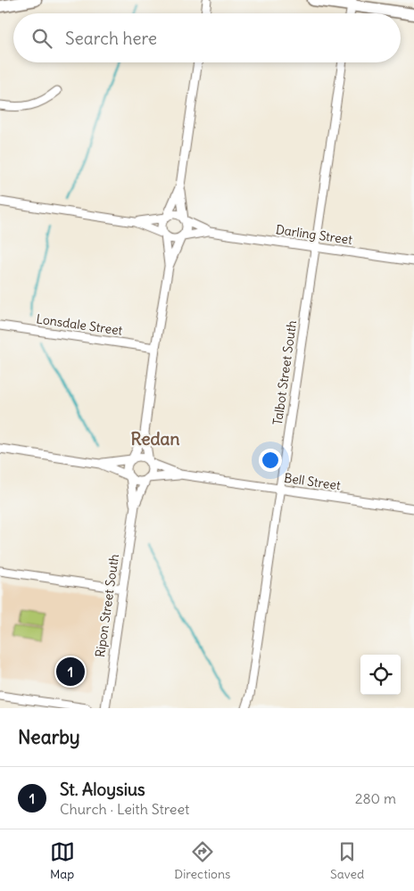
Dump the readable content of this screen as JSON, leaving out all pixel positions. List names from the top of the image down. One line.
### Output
{"streets":{"street":["Darling Street","Lonsdale Street","Talbot Street South","Bell Street","Ripon Street South"]},"crossings":[["Darling Street","Talbot Street South"],["Talbot Street South","Bell Street"],["Bell Street","Ripon Street South"]],"districts":["Redan"],"page":{"search":"Search here","pins":"1","heading":"Nearby","list":[{"mark":"1","name":"St. Aloysius","note":"Church · Leith Street","value":"280 m"}],"nav":["Map","Directions","Saved"]}}
